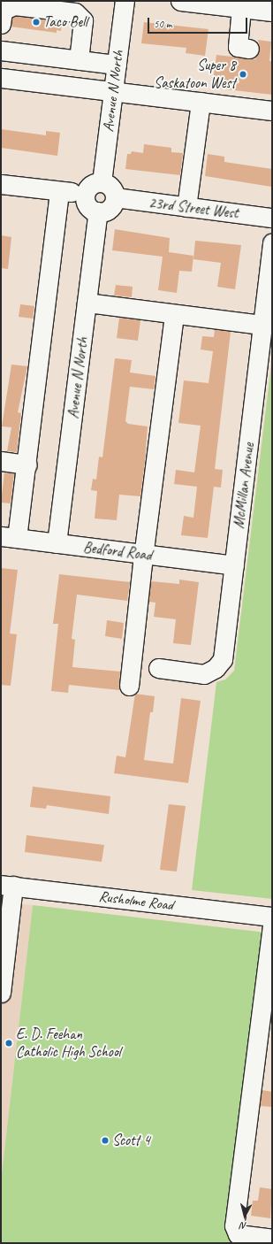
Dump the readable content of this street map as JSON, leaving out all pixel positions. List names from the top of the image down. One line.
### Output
{"streets":{"street":["Avenue N North","23rd Street West","McMillan Avenue","Bedford Road","Rusholme Road"]},"crossings":[["Avenue N North","23rd Street West"],["Avenue N North","Bedford Road"],["McMillan Avenue","Bedford Road"]],"places":["Taco Bell","Super 8 Saskatoon West","E. D. Feehan Catholic High School","Scott 4"],"scale_bar":"50 m","north":"bottom"}
